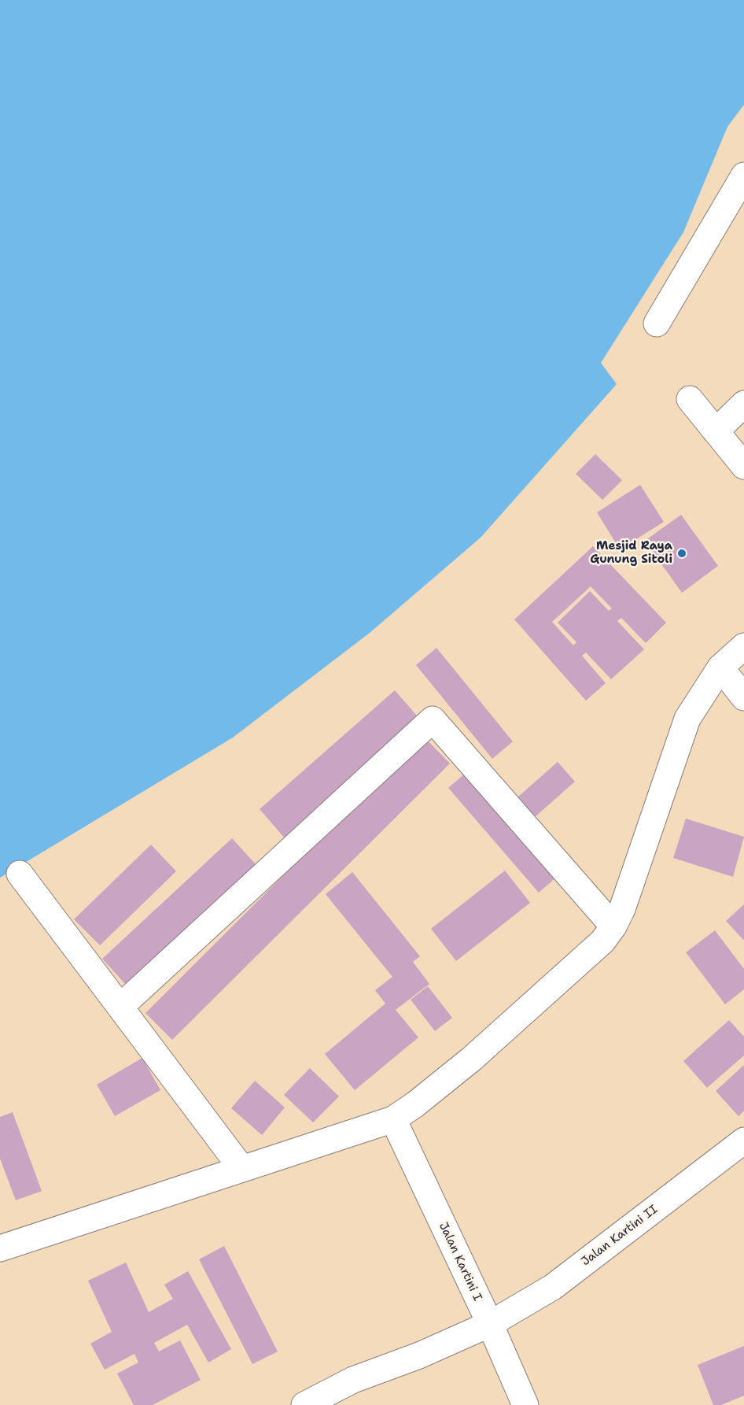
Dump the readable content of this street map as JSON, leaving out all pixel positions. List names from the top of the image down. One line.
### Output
{"streets":{"main road":["Jalan Kartini II","Jalan Kartini I"]},"crossings":[["Jalan Kartini II","Jalan Kartini I"]],"places":["Mesjid Raya Gunung Sitoli"]}
